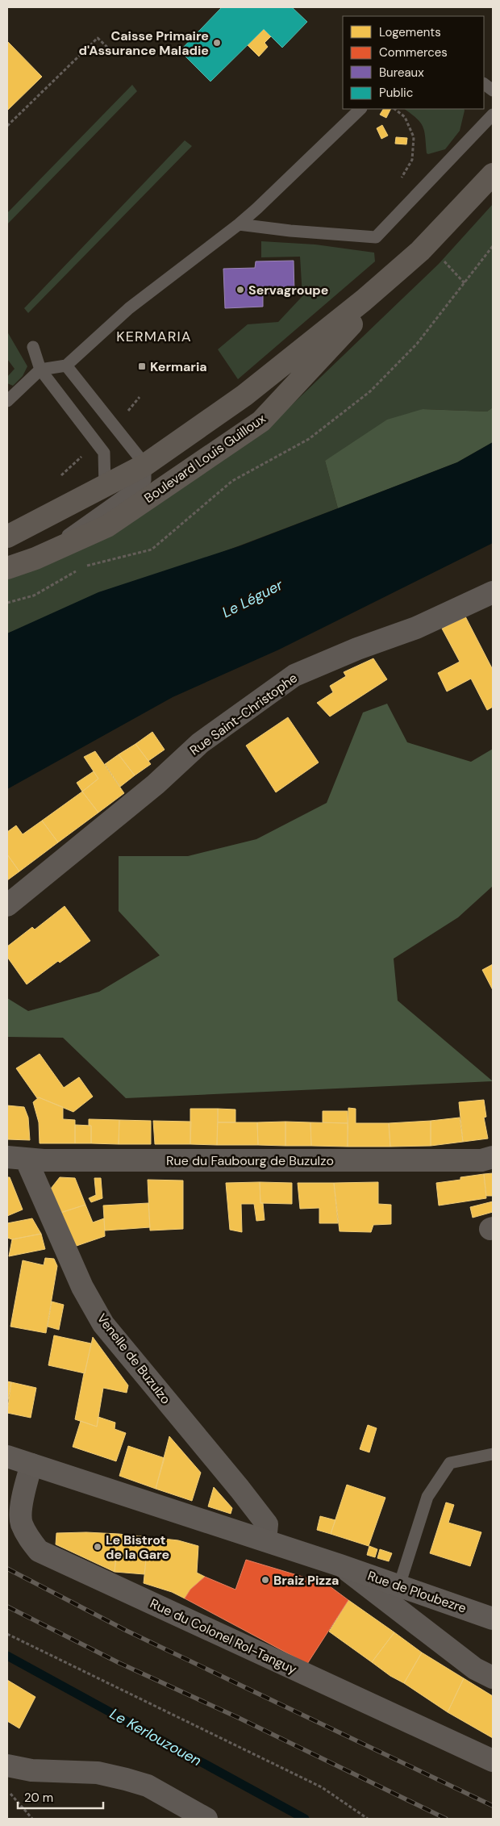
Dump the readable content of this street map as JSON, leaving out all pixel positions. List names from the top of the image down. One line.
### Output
{"streets":{"main road":["Boulevard Louis Guilloux","Rue de Ploubezre"],"street":["Rue Saint-Christophe","Rue du Faubourg de Buzulzo","Venelle de Buzulzo","Rue du Colonel Rol-Tanguy"]},"crossings":[["Rue du Faubourg de Buzulzo","Venelle de Buzulzo"],["Venelle de Buzulzo","Rue de Ploubezre"],["Rue de Ploubezre","Rue du Colonel Rol-Tanguy"]],"districts":["KERMARIA"],"water":["Le Léguer","Le Kerlouzouen"],"places":{"other":["Caisse Primaire d'Assurance Maladie","Servagroupe","Le Bistrot de la Gare","Braiz Pizza"],"transit":["Kermaria"]},"legend":["Logements","Commerces","Bureaux","Public"],"scale_bar":"20 m"}
